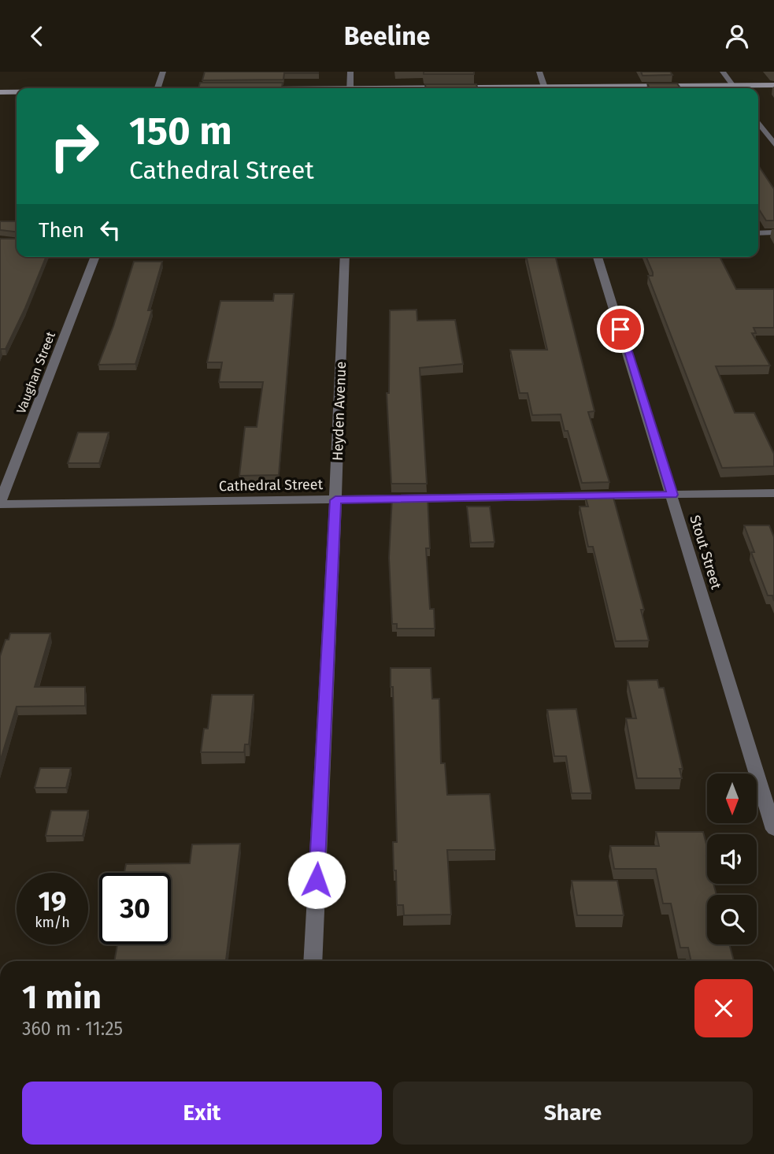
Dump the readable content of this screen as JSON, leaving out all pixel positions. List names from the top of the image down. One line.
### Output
{"streets":{"street":["Vaughan Street","Heyden Avenue","Cathedral Street","Stout Street"]},"crossings":[["Vaughan Street","Cathedral Street"],["Heyden Avenue","Cathedral Street"],["Cathedral Street","Stout Street"]],"north":"bottom","page":{"header":"Beeline","turn":["150 m","Cathedral Street"],"then":"Then","speed":"19 km/h","limit":"30","heading":["1 min","360 m · 11:25"],"buttons":["Exit","Share"]}}
